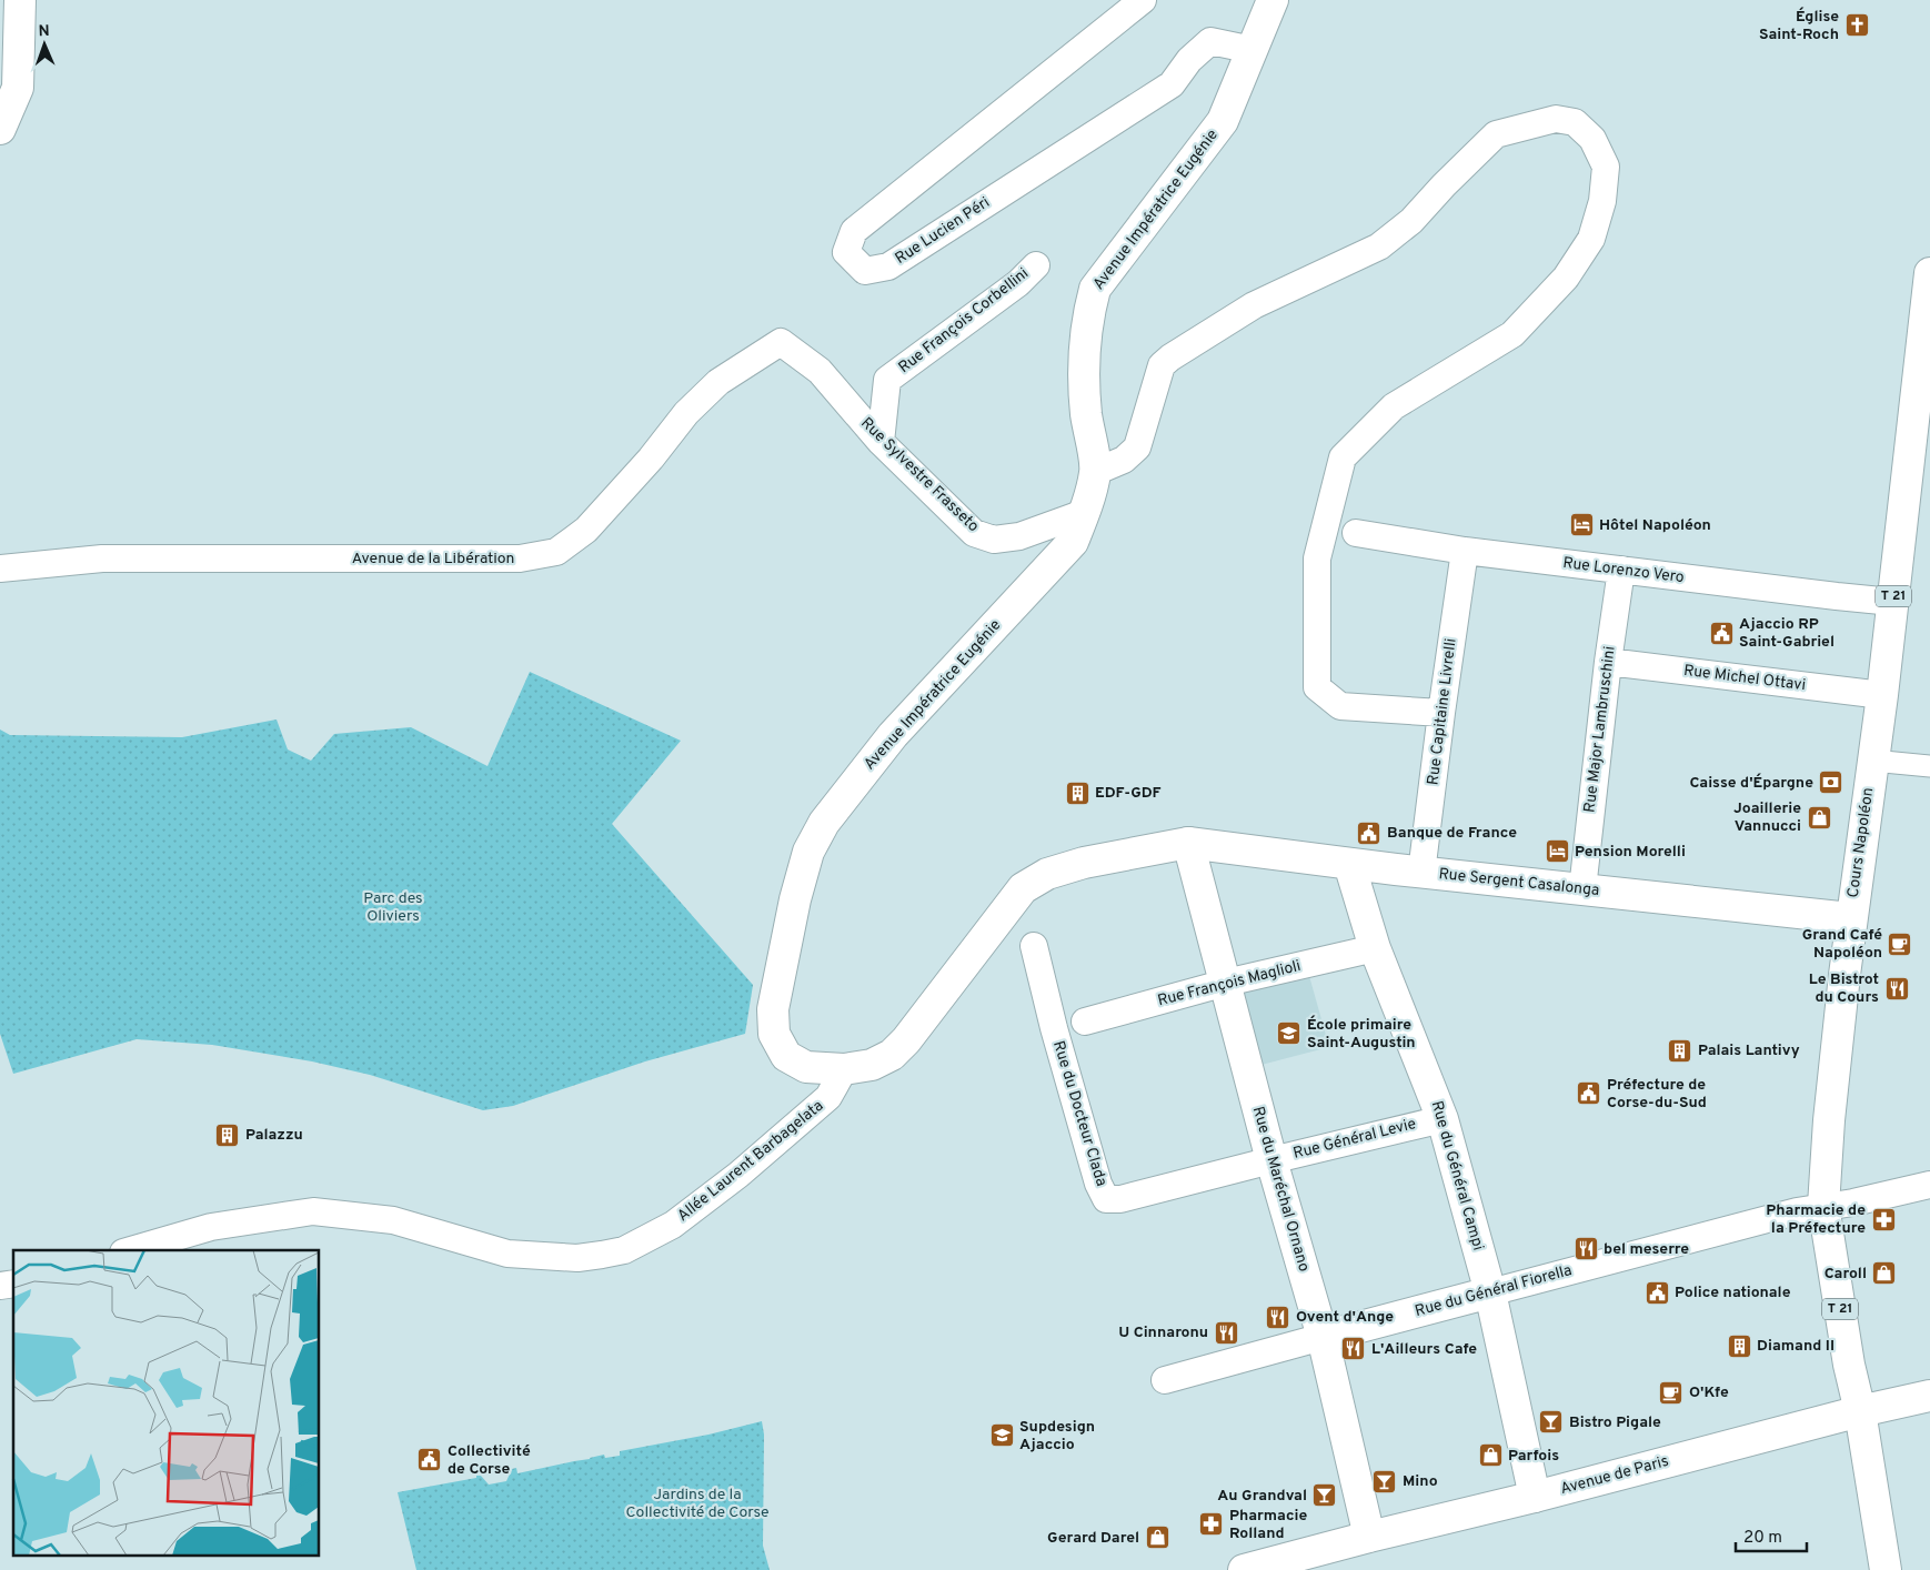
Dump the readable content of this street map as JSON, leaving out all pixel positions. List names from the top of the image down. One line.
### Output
{"streets":{"main road":["Avenue Impératrice Eugénie","T 21","Cours Napoléon","Rue Sergent Casalonga","Rue du Général Campi","Rue du Maréchal Ornano","Rue du Général Fiorella","Avenue de Paris"],"street":["Rue Lucien Péri","Rue François Corbellini","Rue Sylvestre Frasseto","Avenue de la Libération","Rue Lorenzo Vero","Rue Michel Ottavi","Rue Capitaine Livrelli","Rue Major Lambruschini","Rue François Maglioli","Rue du Docteur Clada","Rue Général Levie","Allée Laurent Barbagelata"]},"crossings":[["Avenue Impératrice Eugénie","Rue Lucien Péri"],["Avenue Impératrice Eugénie","Rue Sylvestre Frasseto"],["Avenue Impératrice Eugénie","Rue Sergent Casalonga"],["Avenue Impératrice Eugénie","Allée Laurent Barbagelata"],["Avenue Impératrice Eugénie","Rue du Maréchal Ornano"],["Rue François Corbellini","Rue Sylvestre Frasseto"],["Rue Sylvestre Frasseto","Avenue de la Libération"],["Rue Lorenzo Vero","Rue Capitaine Livrelli"],["Rue Lorenzo Vero","Rue Major Lambruschini"],["Rue Lorenzo Vero","Cours Napoléon"],["Rue Michel Ottavi","Rue Major Lambruschini"],["Rue Michel Ottavi","Cours Napoléon"],["Rue Capitaine Livrelli","Rue Sergent Casalonga"],["Rue Major Lambruschini","Rue Sergent Casalonga"],["Cours Napoléon","Rue Sergent Casalonga"],["Cours Napoléon","Rue du Général Fiorella"],["Cours Napoléon","Avenue de Paris"],["Rue Sergent Casalonga","Rue du Général Campi"],["Rue Sergent Casalonga","Rue du Maréchal Ornano"],["Rue François Maglioli","Rue du Général Campi"],["Rue François Maglioli","Rue du Maréchal Ornano"],["Rue du Docteur Clada","Rue Général Levie"],["Rue Général Levie","Rue du Général Campi"],["Rue Général Levie","Rue du Maréchal Ornano"],["Rue du Général Campi","Rue du Général Fiorella"],["Rue du Général Campi","Avenue de Paris"],["Rue du Maréchal Ornano","Rue du Général Fiorella"],["Rue du Maréchal Ornano","Avenue de Paris"]],"parks":["Parc des Oliviers","Jardins de la Collectivité de Corse"],"places":{"church":["Église Saint-Roch"],"hotel":["Hôtel Napoléon","Pension Morelli"],"public building":["Ajaccio RP Saint-Gabriel","Banque de France","Préfecture de Corse-du-Sud","Police nationale","Collectivité de Corse"],"bank":["Caisse d'Épargne"],"building":["EDF-GDF","Palais Lantivy","Palazzu","Diamand II"],"shop":["Joaillerie Vannucci","Caroll","Parfois","Gerard Darel"],"cafe":["Grand Café Napoléon","O'Kfe"],"restaurant":["Le Bistrot du Cours","bel meserre","Ovent d'Ange","U Cinnaronu","L'Ailleurs Cafe"],"school or university":["École primaire Saint-Augustin","Supdesign Ajaccio"],"pharmacy":["Pharmacie de la Préfecture","Pharmacie Rolland"],"bar":["Bistro Pigale","Mino","Au Grandval"]},"scale_bar":"20 m","north":"top"}
